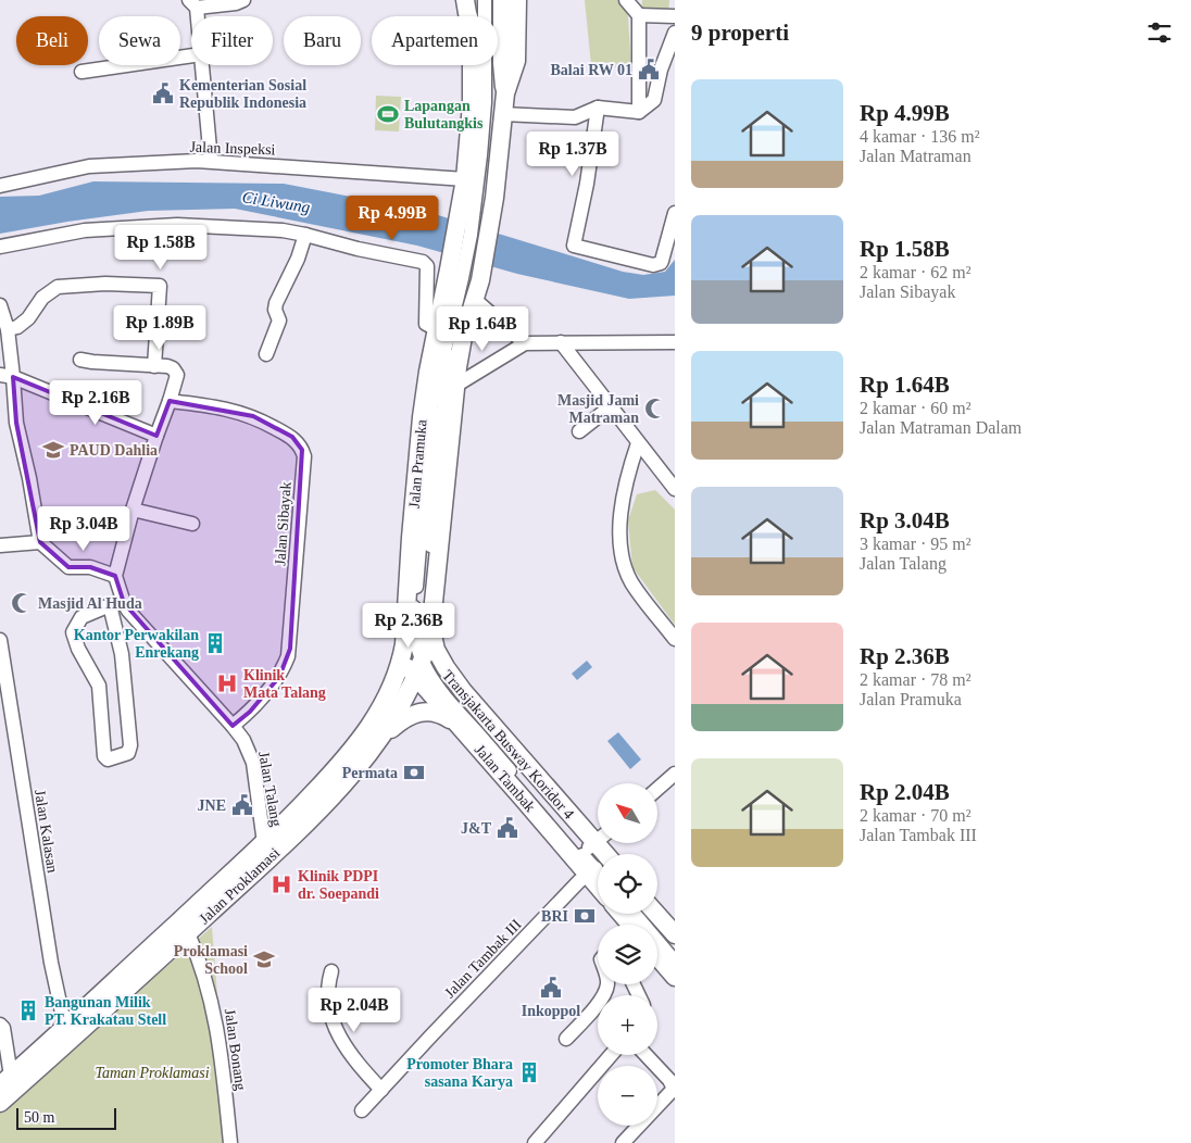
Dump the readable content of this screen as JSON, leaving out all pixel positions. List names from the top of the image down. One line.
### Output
{"streets":{"main road":["Jalan Pramuka","Jalan Tambak","Jalan Proklamasi"],"street":["Jalan Inspeksi","Jalan Sibayak","Transjakarta Busway Koridor 4","Jalan Talang","Jalan Kalasan","Jalan Tambak III","Jalan Bonang"]},"crossings":[["Jalan Inspeksi","Jalan Pramuka"],["Jalan Pramuka","Transjakarta Busway Koridor 4"],["Jalan Pramuka","Jalan Tambak"],["Jalan Pramuka","Jalan Proklamasi"],["Jalan Sibayak","Jalan Talang"],["Transjakarta Busway Koridor 4","Jalan Tambak"],["Transjakarta Busway Koridor 4","Jalan Proklamasi"],["Jalan Tambak","Jalan Proklamasi"],["Jalan Talang","Jalan Proklamasi"],["Jalan Kalasan","Jalan Proklamasi"],["Jalan Proklamasi","Jalan Bonang"]],"water":["Ci Liwung"],"parks":["Taman Proklamasi"],"places":{"public building":["Balai RW 01","Kementerian Sosial Republik Indonesia","JNE","J&T","Inkoppol"],"sports":["Lapangan Bulutangkis"],"mosque":["Masjid Jami Matraman","Masjid Al Huda"],"school or university":["PAUD Dahlia","Proklamasi School"],"building":["Kantor Perwakilan Enrekang","Bangunan Milik PT. Krakatau Stell","Promoter Bhara sasana Karya"],"hospital":["Klinik Mata Talang","Klinik PDPI dr. Soepandi"],"bank":["Permata","BRI"]},"scale_bar":"50 m","north":"top left","page":{"heading":"9 properti","chip":["Beli","Sewa","Filter","Baru","Apartemen"],"list":[{"name":"Rp 4.99B","note":"4 kamar · 136 m² · Jalan Matraman"},{"name":"Rp 1.58B","note":"2 kamar · 62 m² · Jalan Sibayak"},{"name":"Rp 1.64B","note":"2 kamar · 60 m² · Jalan Matraman Dalam"},{"name":"Rp 3.04B","note":"3 kamar · 95 m² · Jalan Talang"},{"name":"Rp 2.36B","note":"2 kamar · 78 m² · Jalan Pramuka"},{"name":"Rp 2.04B","note":"2 kamar · 70 m² · Jalan Tambak III"}],"price":["Rp 1.37B","Rp 4.99B","Rp 1.58B","Rp 1.89B","Rp 1.64B","Rp 2.16B","Rp 3.04B","Rp 2.36B","Rp 2.04B"],"map_buttons":["+","−"],"scale":"50 m"}}
